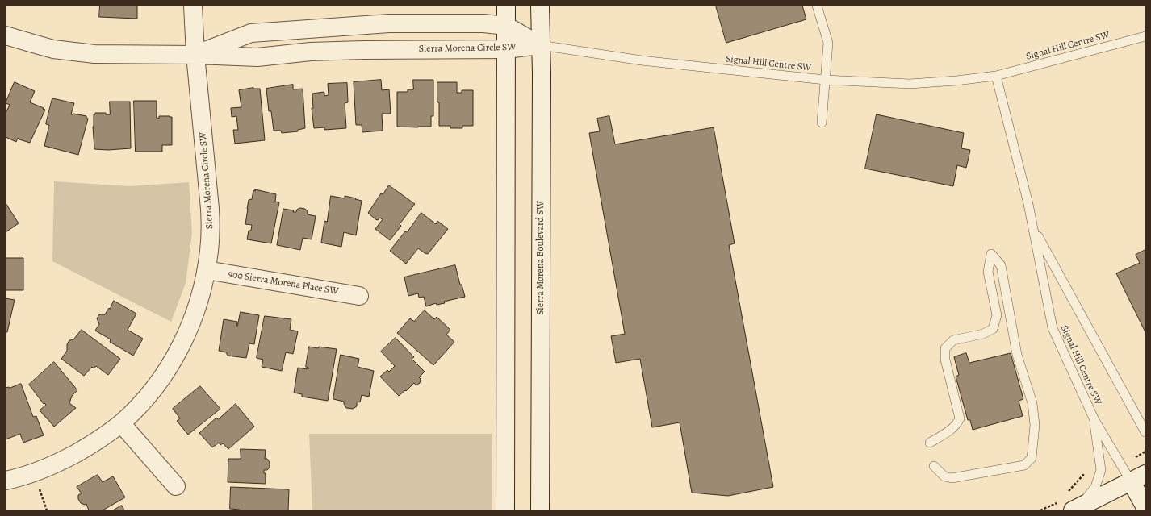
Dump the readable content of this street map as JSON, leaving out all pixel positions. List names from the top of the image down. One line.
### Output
{"streets":{"street":["Sierra Morena Circle SW","Sierra Morena Boulevard SW","900 Sierra Morena Place SW"],"lane":["Signal Hill Centre SW"]},"crossings":[["Signal Hill Centre SW","Sierra Morena Circle SW"],["Signal Hill Centre SW","Sierra Morena Boulevard SW"],["Sierra Morena Circle SW","Sierra Morena Boulevard SW"],["Sierra Morena Circle SW","900 Sierra Morena Place SW"]]}
